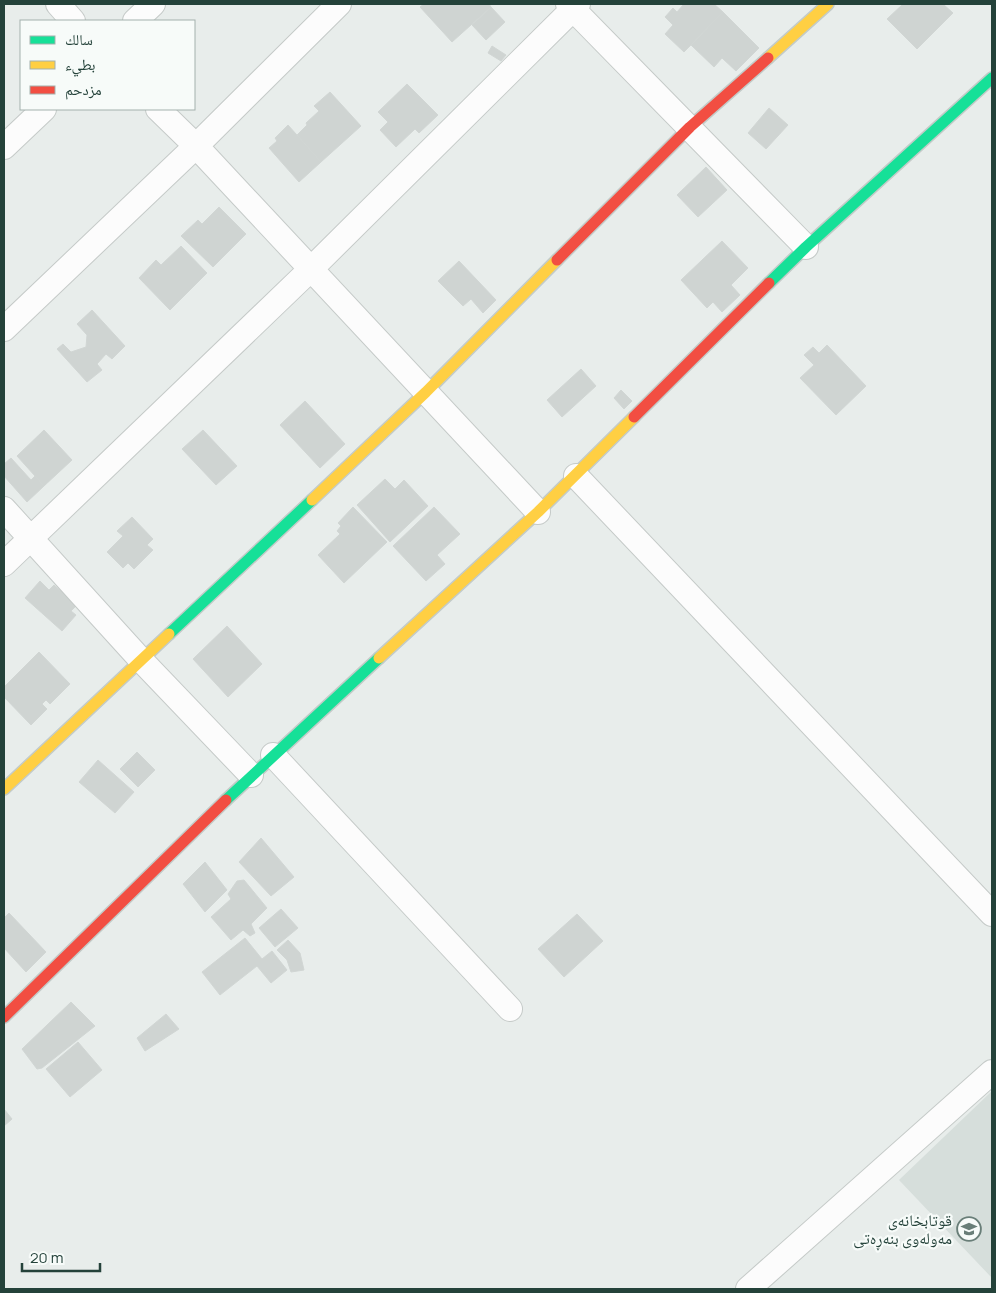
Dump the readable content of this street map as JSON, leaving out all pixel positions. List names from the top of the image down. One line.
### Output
{"places":{"school or university":["قوتابخانەی مەولەوی بنەڕەتی"]},"legend":["سالك","بطيء","مزدحم"],"scale_bar":"20 m"}
